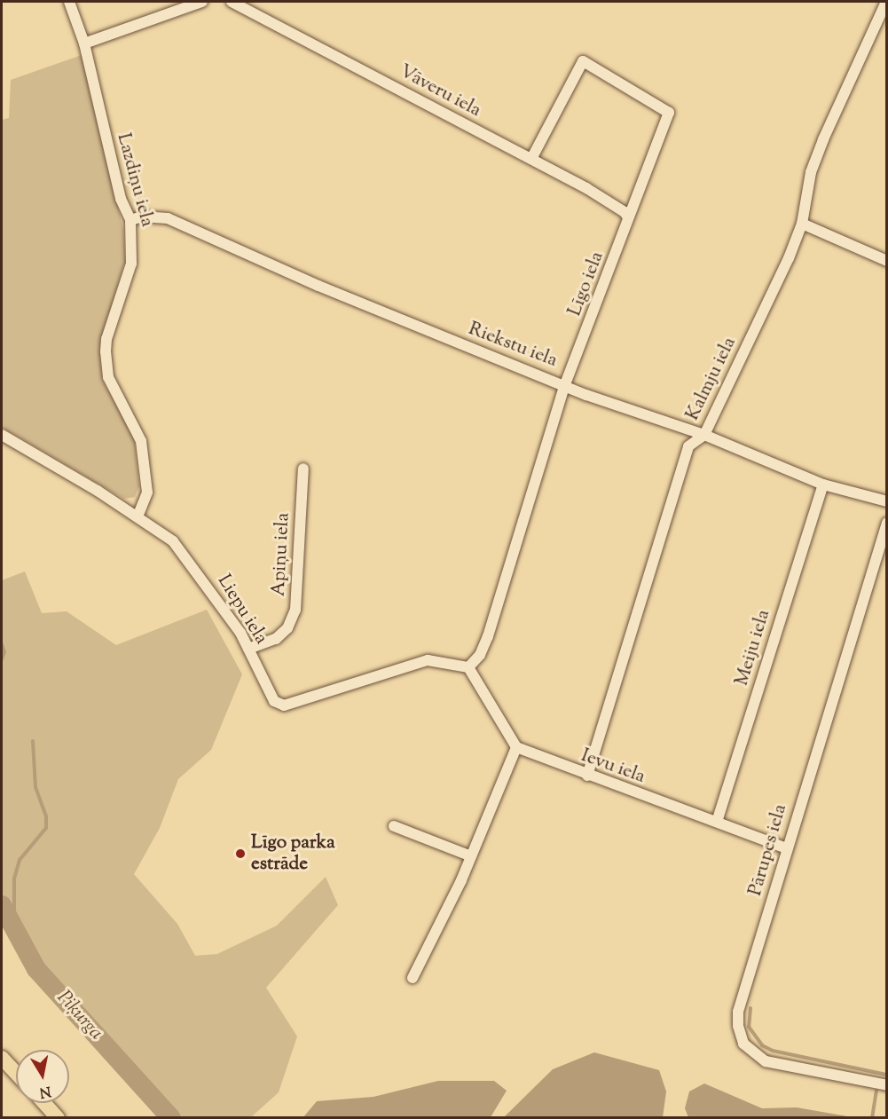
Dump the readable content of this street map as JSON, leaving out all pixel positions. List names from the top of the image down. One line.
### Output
{"streets":{"street":["Vāveru iela","Lazdiņu iela","Līgo iela","Riekstu iela","Kalmju iela","Apiņu iela","Liepu iela","Meiju iela","Ievu iela","Pārupes iela"]},"crossings":[["Vāveru iela","Līgo iela"],["Lazdiņu iela","Riekstu iela"],["Lazdiņu iela","Liepu iela"],["Līgo iela","Riekstu iela"],["Līgo iela","Liepu iela"],["Riekstu iela","Kalmju iela"],["Riekstu iela","Meiju iela"],["Kalmju iela","Ievu iela"],["Apiņu iela","Liepu iela"],["Meiju iela","Ievu iela"],["Ievu iela","Pārupes iela"]],"water":["Piķurga"],"places":["Līgo parka estrāde"],"north":"bottom"}
